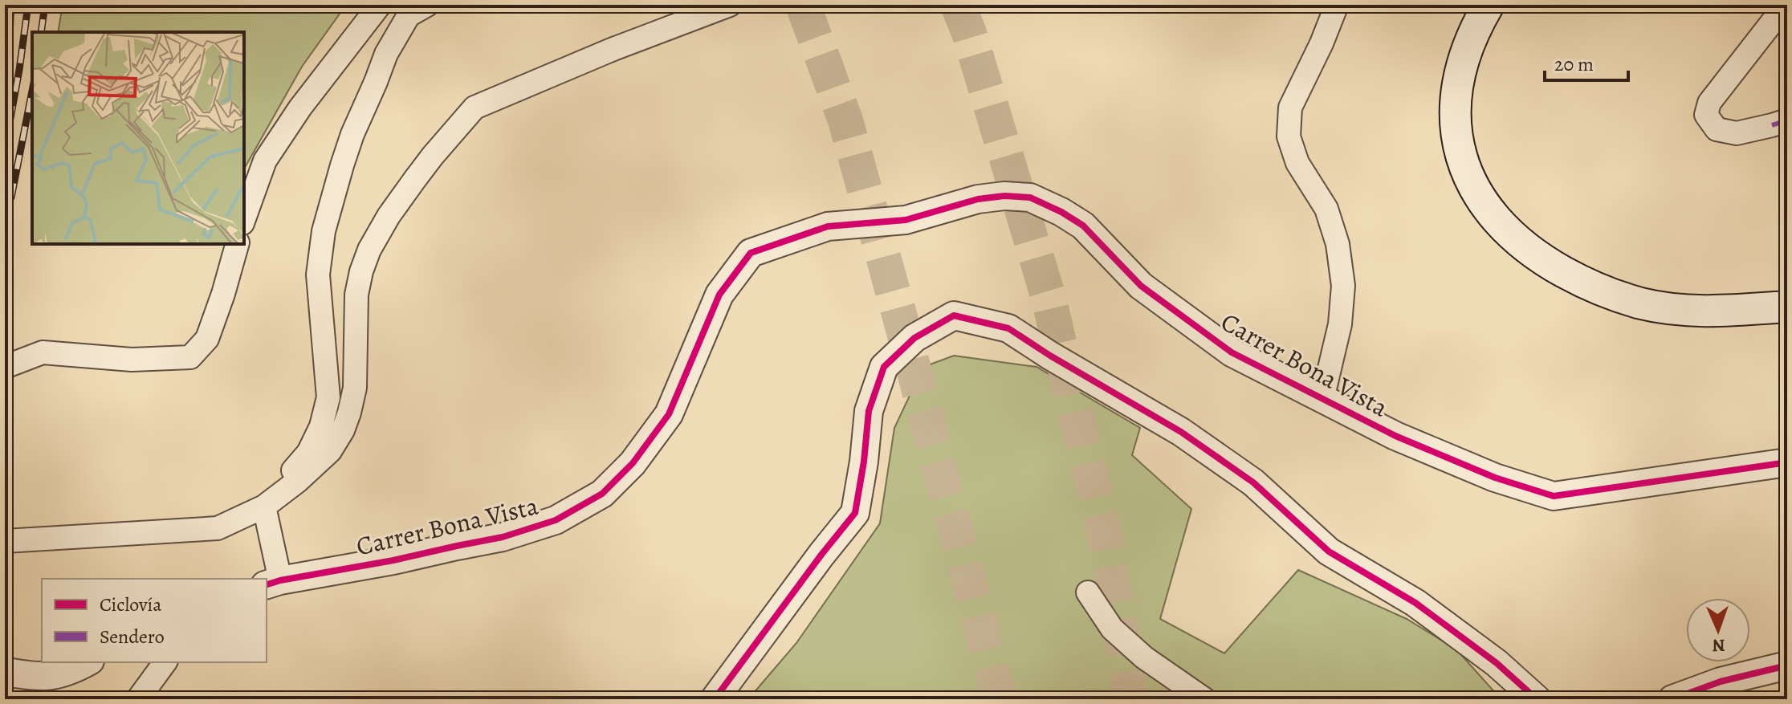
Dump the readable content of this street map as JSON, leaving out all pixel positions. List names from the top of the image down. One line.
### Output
{"streets":{"street":["Carrer Bona Vista"]},"legend":["Ciclovía","Sendero"],"scale_bar":"20 m","north":"bottom"}
